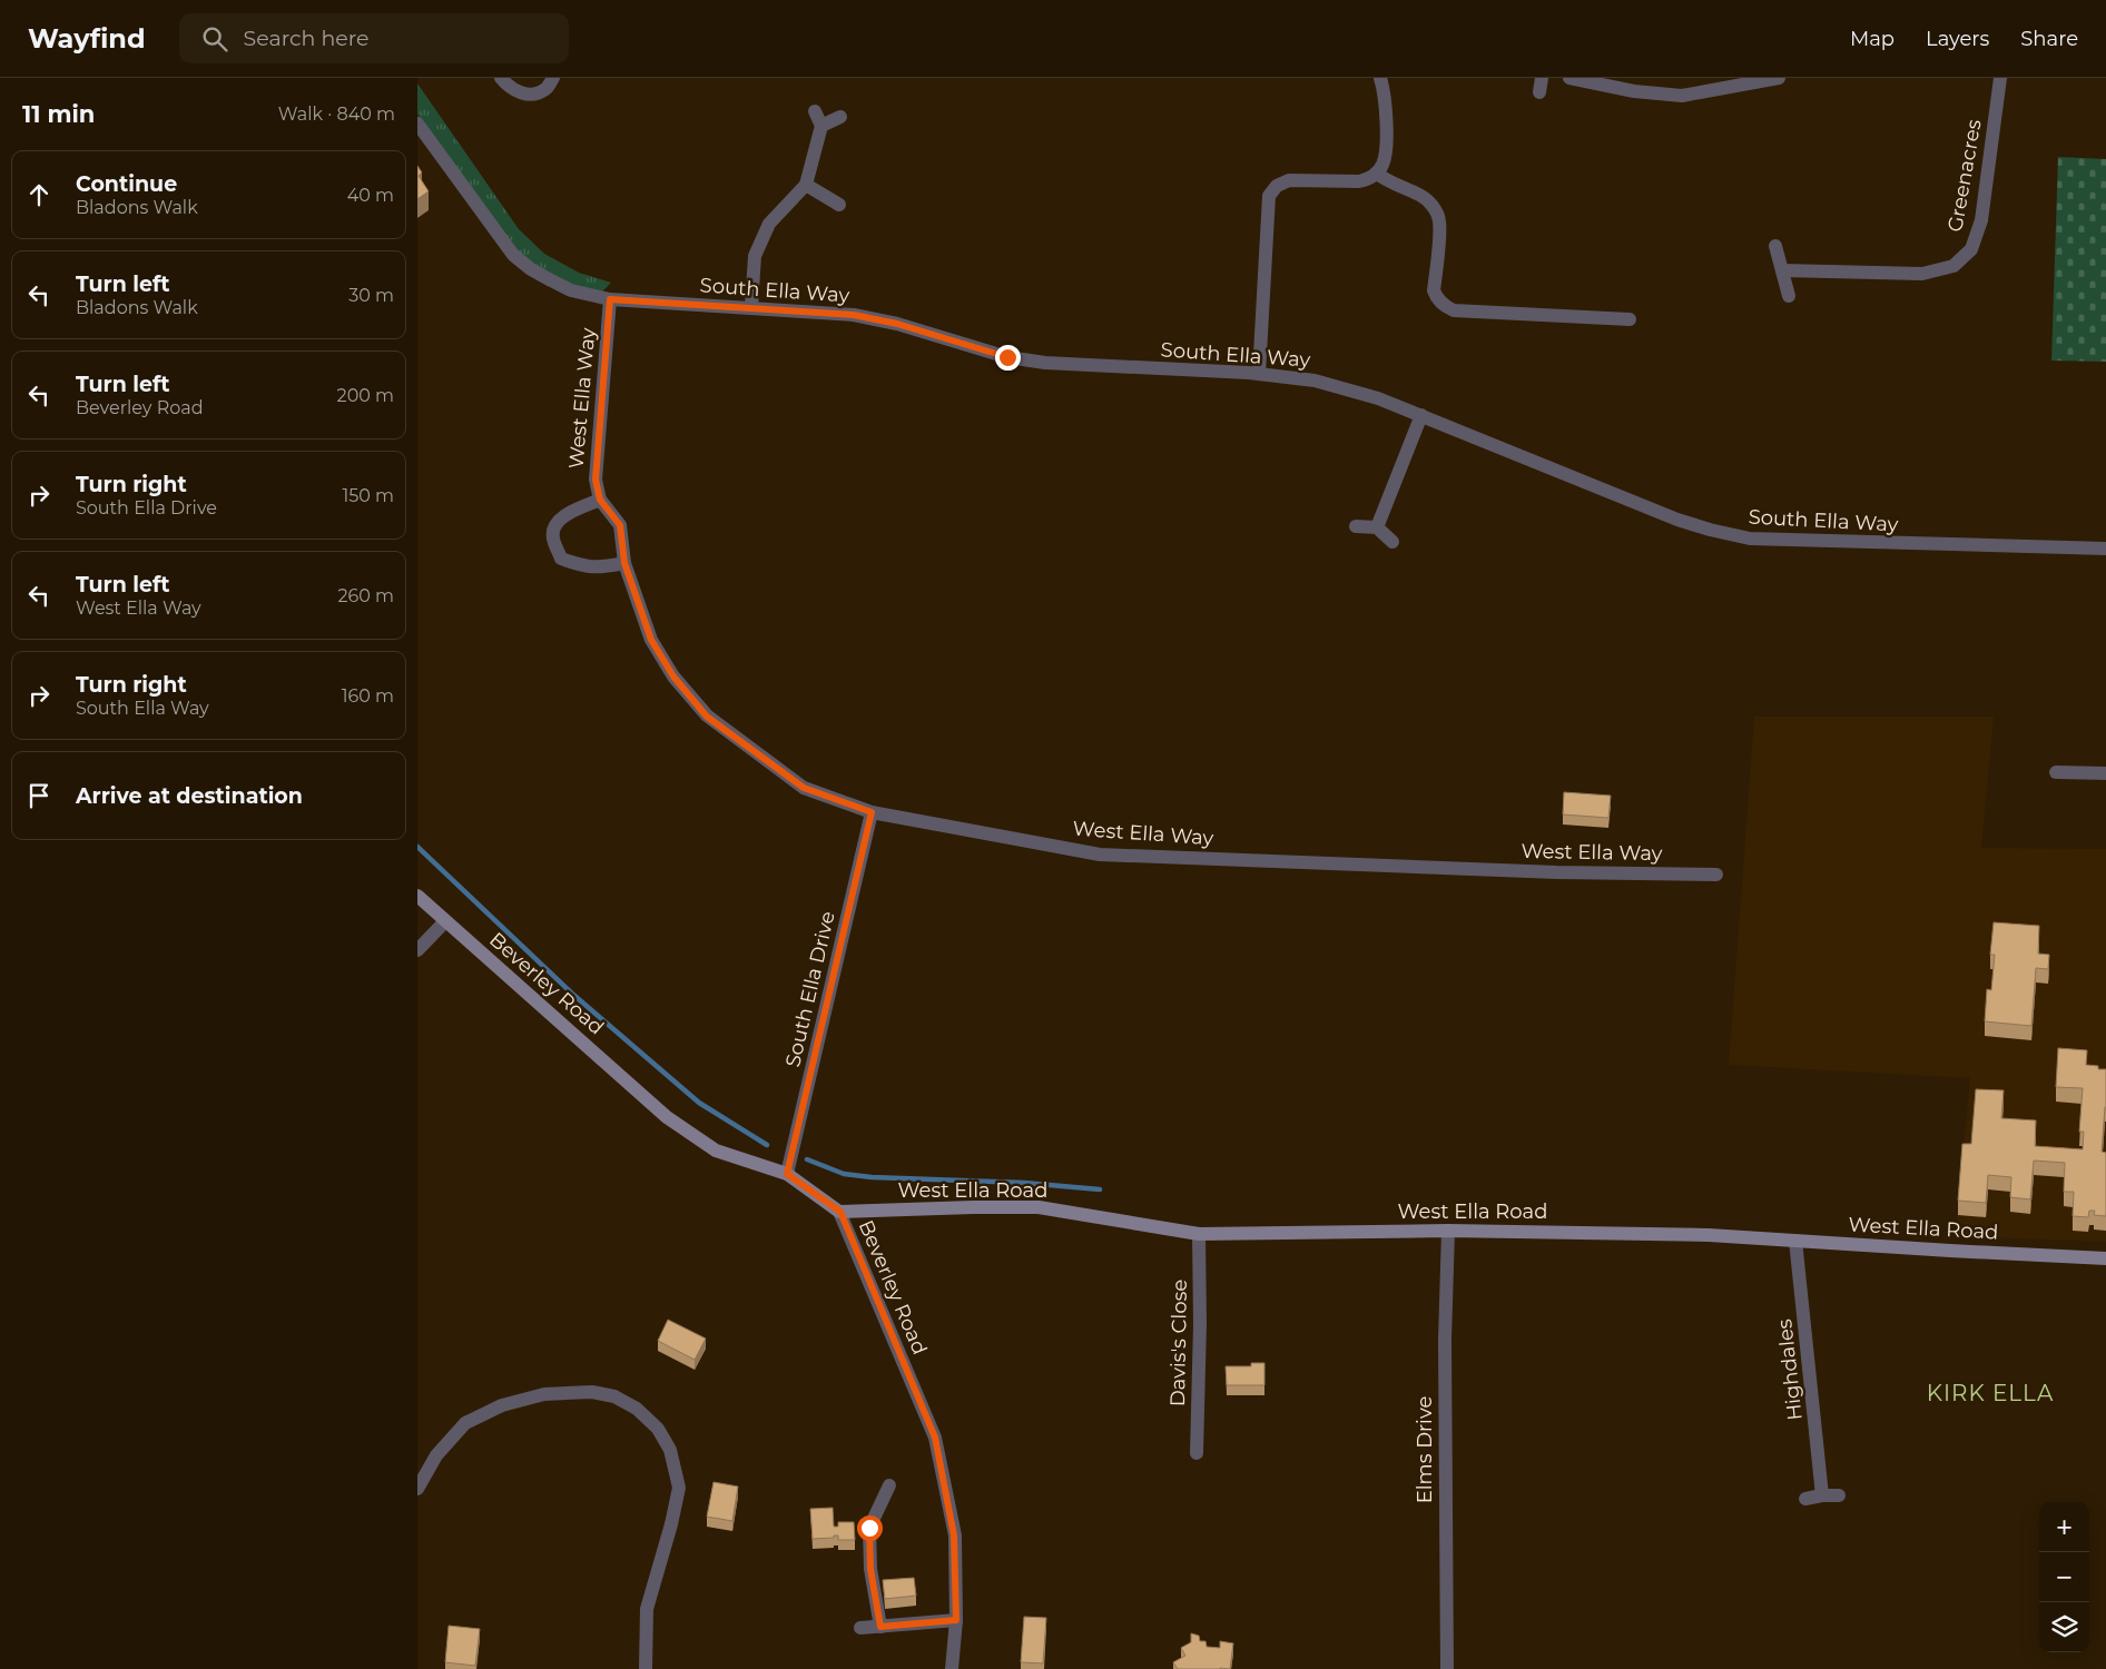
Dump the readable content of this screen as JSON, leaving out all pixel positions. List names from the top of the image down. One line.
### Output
{"streets":{"street":["Greenacres","South Ella Way","West Ella Way","Beverley Road","South Ella Drive","West Ella Road","Davis's Close","Highdales","Elms Drive"]},"crossings":[["South Ella Way","West Ella Way"],["West Ella Way","South Ella Drive"],["Beverley Road","South Ella Drive"],["Beverley Road","West Ella Road"],["West Ella Road","Davis's Close"],["West Ella Road","Highdales"],["West Ella Road","Elms Drive"]],"districts":["KIRK ELLA"],"page":{"header":"Wayfind","search":"Search here","nav":["Map","Layers","Share"],"heading":["11 min","Walk · 840 m"],"list":[["Continue","Bladons Walk","40 m"],["Turn left","Bladons Walk","30 m"],["Turn left","Beverley Road","200 m"],["Turn right","South Ella Drive","150 m"],["Turn left","West Ella Way","260 m"],["Turn right","South Ella Way","160 m"],"Arrive at destination"],"map_buttons":["+","−"]}}
